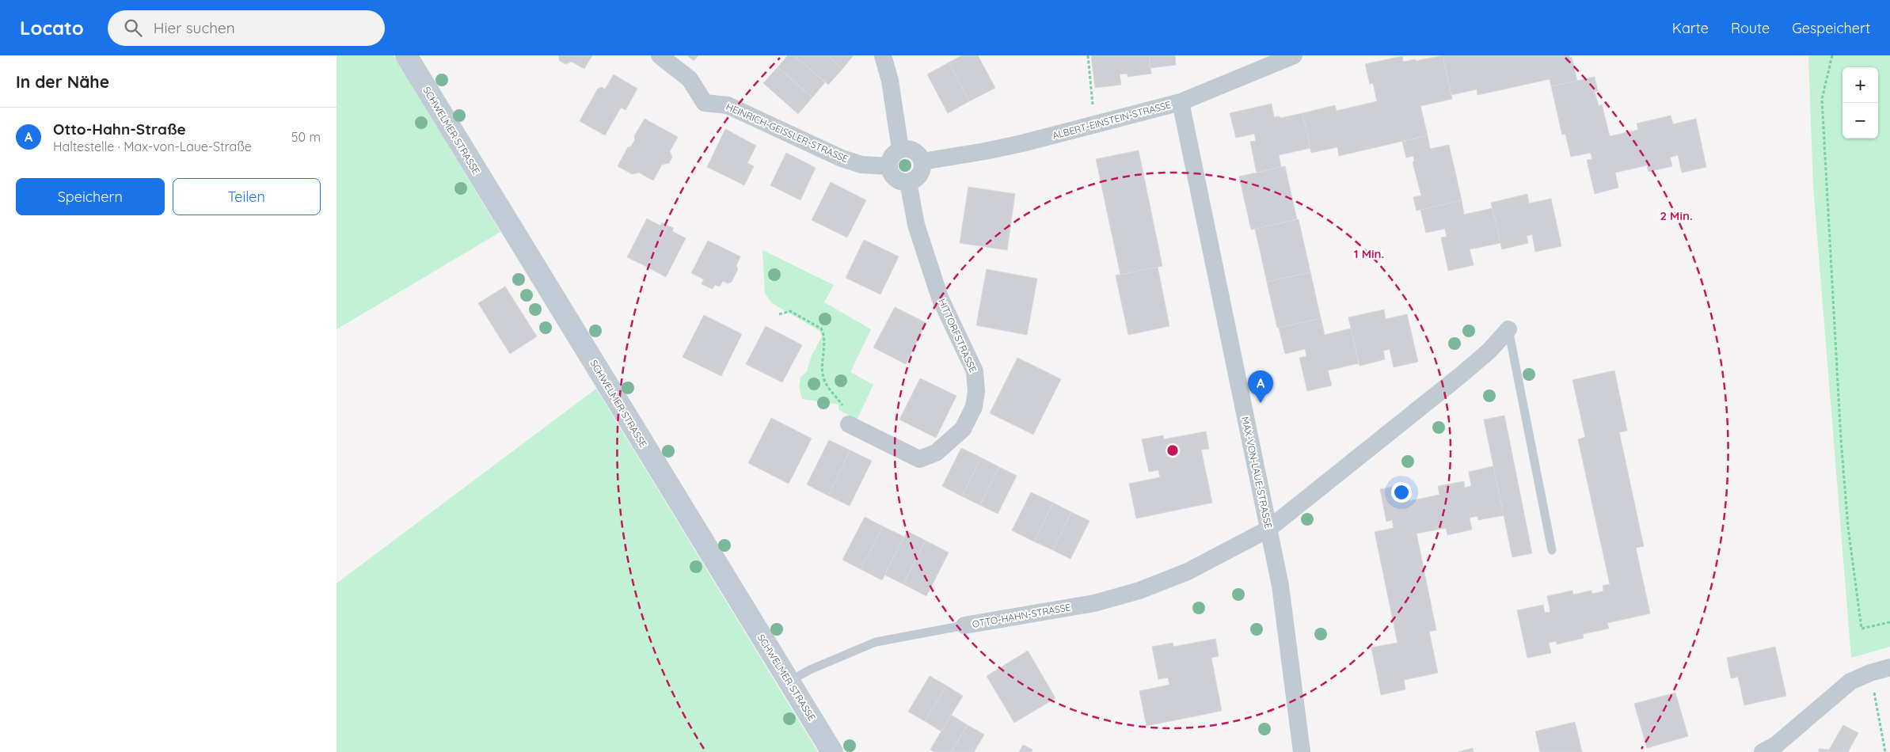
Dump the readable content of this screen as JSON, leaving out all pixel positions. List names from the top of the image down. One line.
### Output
{"streets":{"main road":["SCHWELMER STRASSE"],"street":["ALBERT-EINSTEIN-STRASSE","HEINRICH-GEISSLER-STRASSE","HITTORFSTRASSE","MAX-VON-LAUE-STRASSE","OTTO-HAHN-STRASSE"]},"crossings":[["ALBERT-EINSTEIN-STRASSE","HEINRICH-GEISSLER-STRASSE"],["ALBERT-EINSTEIN-STRASSE","HITTORFSTRASSE"],["ALBERT-EINSTEIN-STRASSE","MAX-VON-LAUE-STRASSE"],["SCHWELMER STRASSE","OTTO-HAHN-STRASSE"],["HEINRICH-GEISSLER-STRASSE","HITTORFSTRASSE"],["MAX-VON-LAUE-STRASSE","OTTO-HAHN-STRASSE"]],"page":{"header":"Locato","search":"Hier suchen","nav":["Karte","Route","Gespeichert"],"heading":"In der Nähe","map_buttons":["+","−"],"list":[{"mark":"A","name":"Otto-Hahn-Straße","note":"Haltestelle · Max-von-Laue-Straße","value":"50 m"}],"buttons":["Speichern","Teilen"],"pins":"A"},"rings":["2 Min.","1 Min."]}
